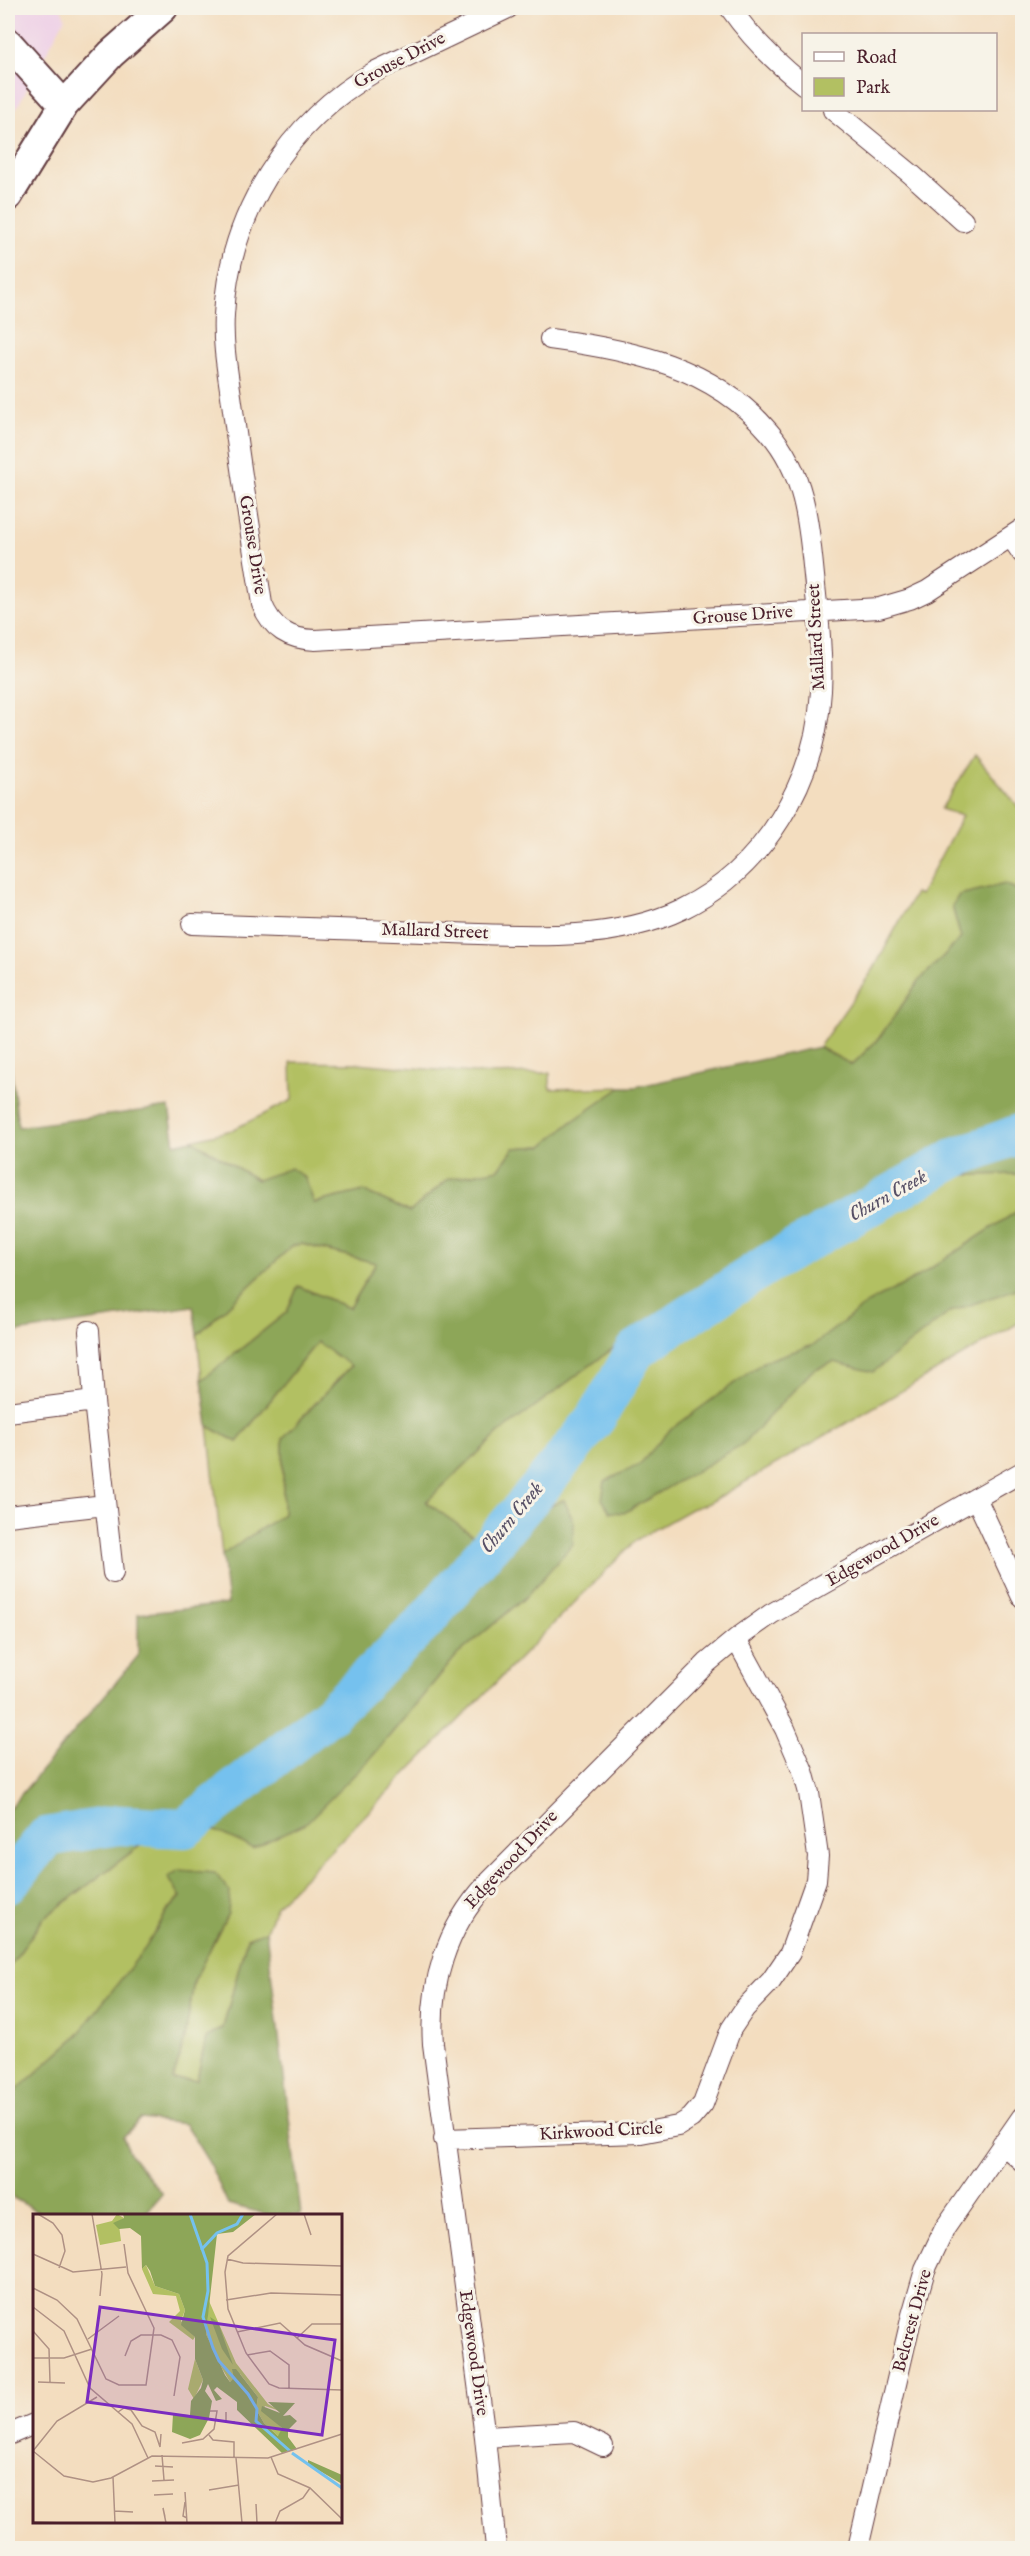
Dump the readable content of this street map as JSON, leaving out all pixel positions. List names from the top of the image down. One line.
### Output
{"streets":{"street":["Grouse Drive","Mallard Street","Edgewood Drive","Kirkwood Circle","Belcrest Drive"]},"crossings":[["Grouse Drive","Mallard Street"],["Edgewood Drive","Kirkwood Circle"]],"water":["Churn Creek"],"legend":["Road","Park"]}
